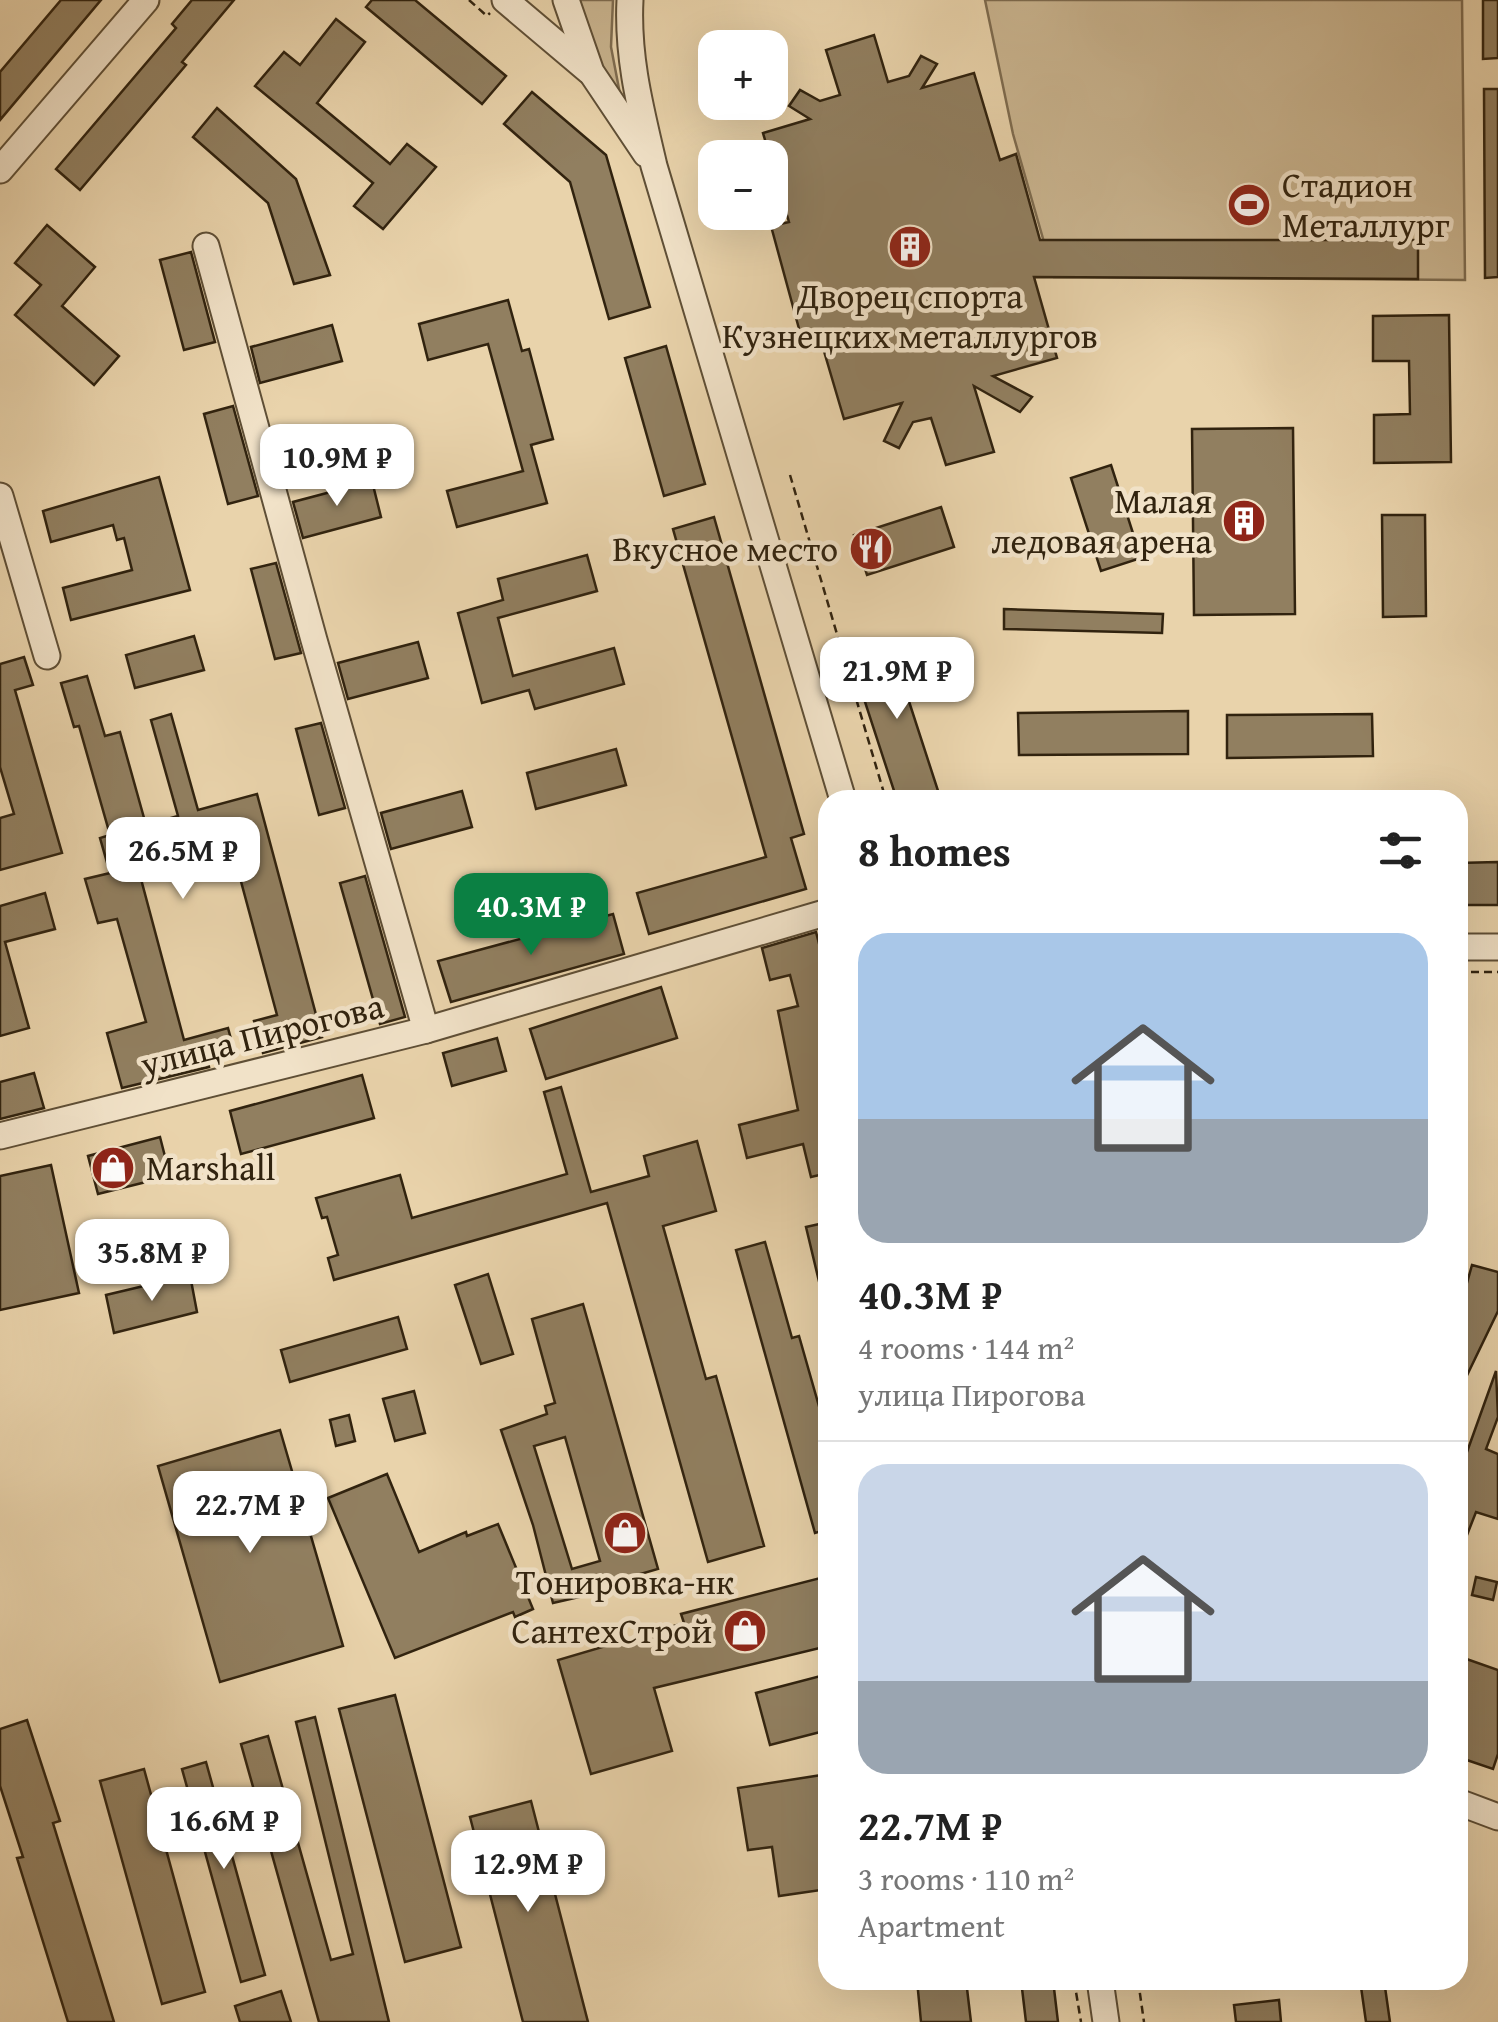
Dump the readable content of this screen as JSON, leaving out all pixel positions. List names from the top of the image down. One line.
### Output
{"streets":{"street":["улица Пирогова"]},"places":{"sports":["Стадион Металлург"],"building":["Дворец спорта Кузнецких металлургов","Малая ледовая арена"],"restaurant":["Вкусное место"],"shop":["Marshall","Тонировка-нк","СантехСтрой"]},"page":{"map_buttons":["+","−"],"price":["10.9M ₽","21.9M ₽","26.5M ₽","40.3M ₽","35.8M ₽","22.7M ₽","16.6M ₽","12.9M ₽"],"heading":"8 homes","list":[{"name":"40.3M ₽","note":"4 rooms · 144 m² · улица Пирогова"},{"name":"22.7M ₽","note":"3 rooms · 110 m² · Apartment"}]}}
